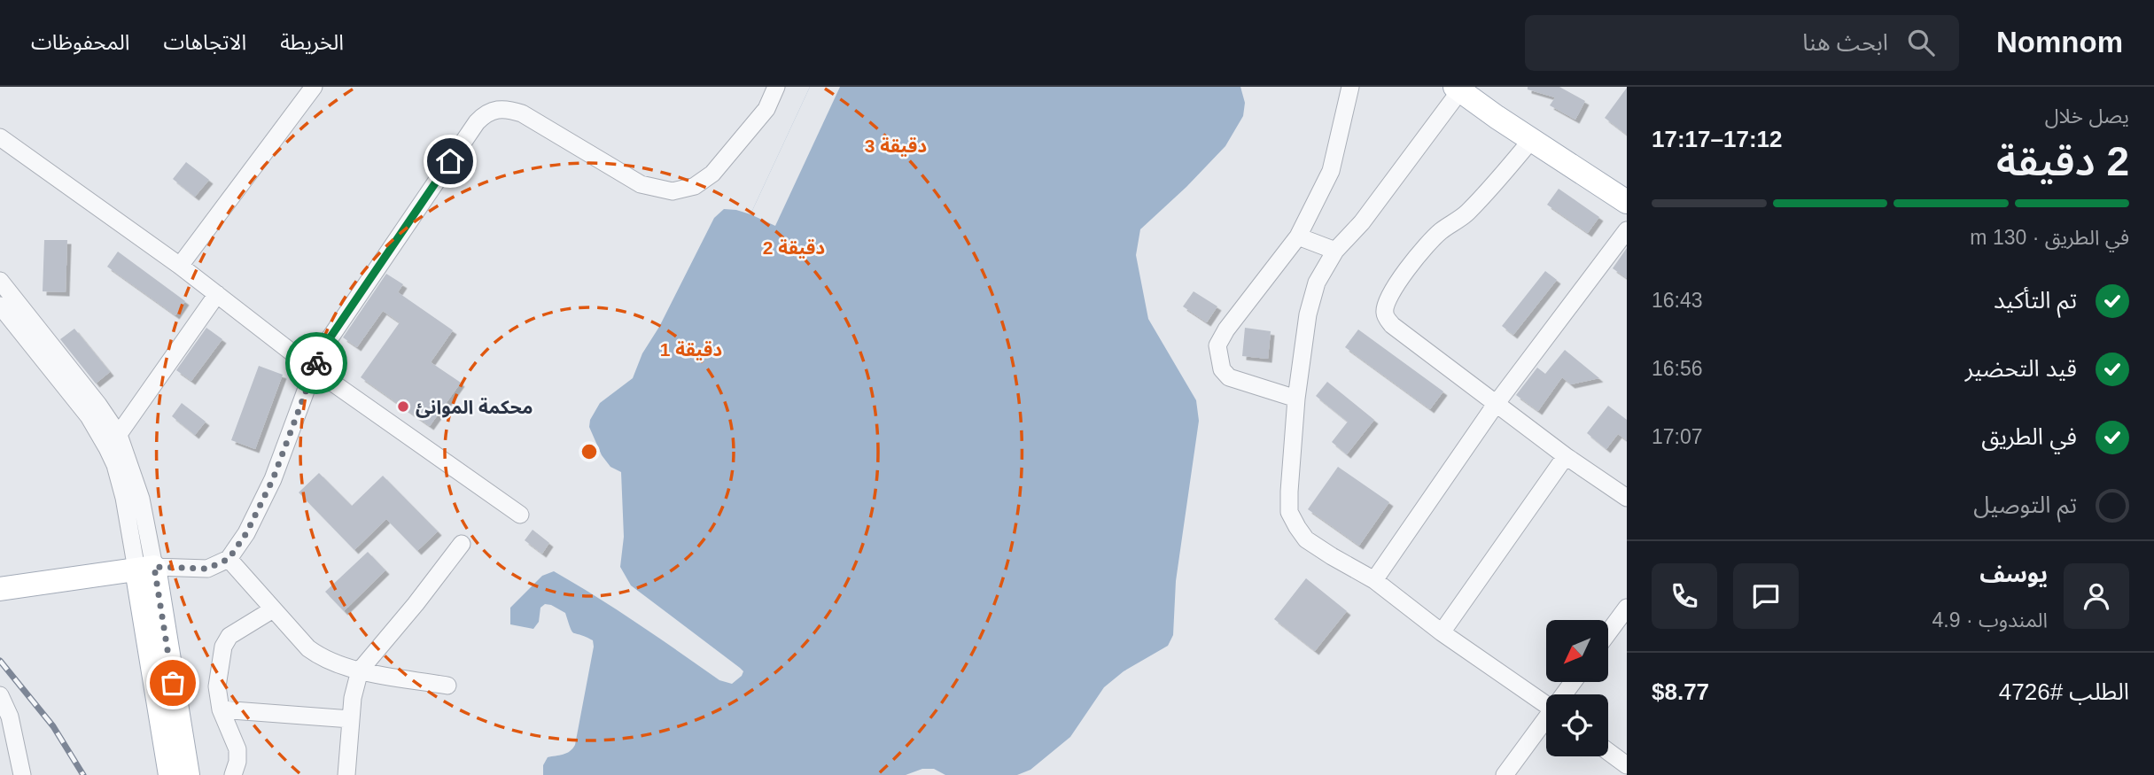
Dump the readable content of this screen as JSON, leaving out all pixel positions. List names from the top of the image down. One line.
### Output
{"places":["محكمة الموانئ"],"north":"bottom left","page":{"header":"Nomnom","search":"ابحث هنا","nav":["الخريطة","الاتجاهات","المحفوظات"],"heading":["2 دقيقة","يصل خلال","17:12–17:17"],"panel":["يوسف","المندوب · 4.9","الطلب #4726","$8.77"],"bar":"في الطريق · 130 m","list":[["تم التأكيد","16:43"],["قيد التحضير","16:56"],["في الطريق","17:07"],"تم التوصيل"]},"rings":["3 دقيقة","2 دقيقة","1 دقيقة"]}
